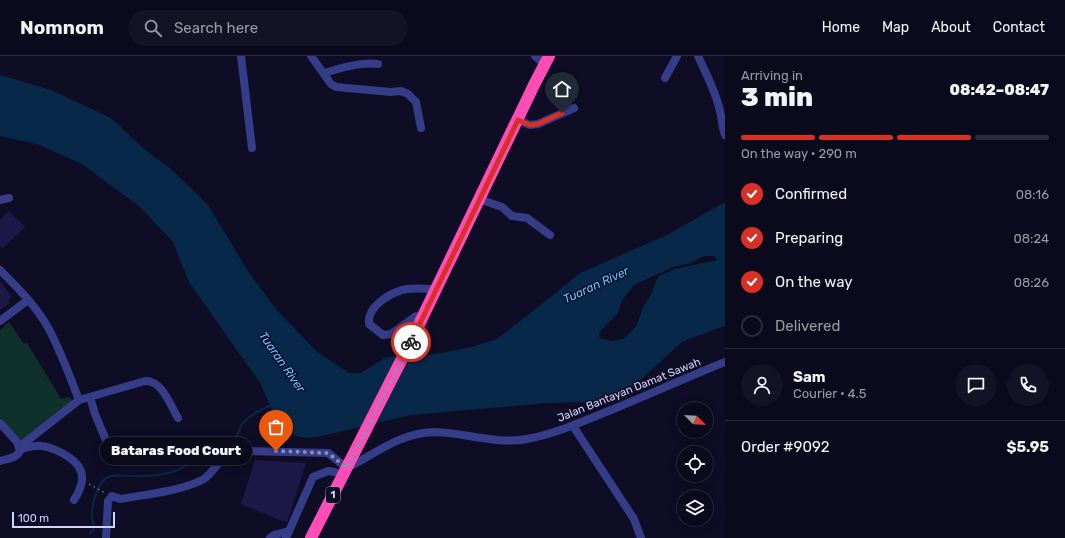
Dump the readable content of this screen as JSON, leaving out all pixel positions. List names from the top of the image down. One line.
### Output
{"streets":{"highway":["1"],"street":["Jalan Bantayan Damat Sawah"]},"crossings":[["Jalan Bantayan Damat Sawah","1"]],"water":["Tuaran River"],"places":["Bataras Food Court"],"scale_bar":"100 m","north":"bottom right","page":{"header":"Nomnom","search":"Search here","nav":["Home","Map","About","Contact"],"heading":["3 min","Arriving in","08:42–08:47"],"panel":["Sam","Courier · 4.5","Order #9092","$5.95"],"bar":"On the way · 290 m","list":[["Confirmed","08:16"],["Preparing","08:24"],["On the way","08:26"],"Delivered"],"bubble":"Bataras Food Court","scale":"100 m"}}
